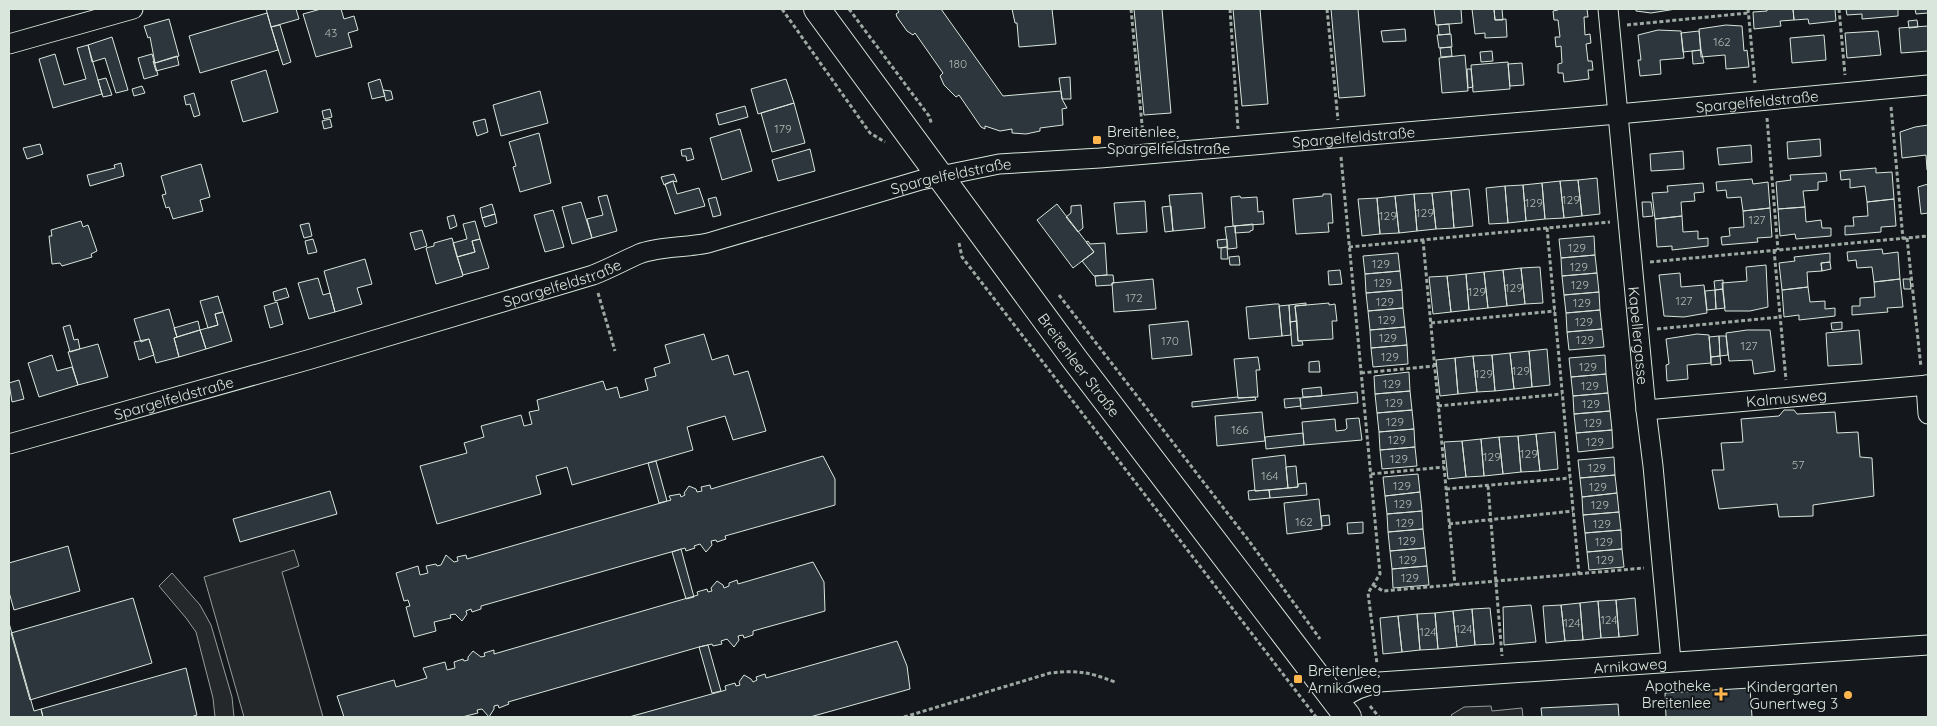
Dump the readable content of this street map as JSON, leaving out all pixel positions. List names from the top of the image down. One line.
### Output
{"streets":{"main road":["Breitenleer Straße"],"street":["Spargelfeldstraße","Kapellergasse","Kalmusweg","Arnikaweg"]},"crossings":[["Spargelfeldstraße","Kapellergasse"],["Spargelfeldstraße","Breitenleer Straße"],["Kapellergasse","Kalmusweg"],["Kapellergasse","Arnikaweg"],["Breitenleer Straße","Arnikaweg"]],"places":{"transit":["Breitenlee, Spargelfeldstraße","Breitenlee, Arnikaweg"],"health":["Apotheke Breitenlee"],"other":["Kindergarten Gunertweg 3"]},"house_numbers":["43","162","180","179","129","129","129","129","127","129","129","129","129","129","129","129","172","127","129","129","129","129","129","129","170","127","129","129","129","129","129","129","129","129","129","129","166","129","129","129","129","129","57","129","164","129","129","129","129","162","129","129","129","129","129","129","129","124","124","124","124"]}
